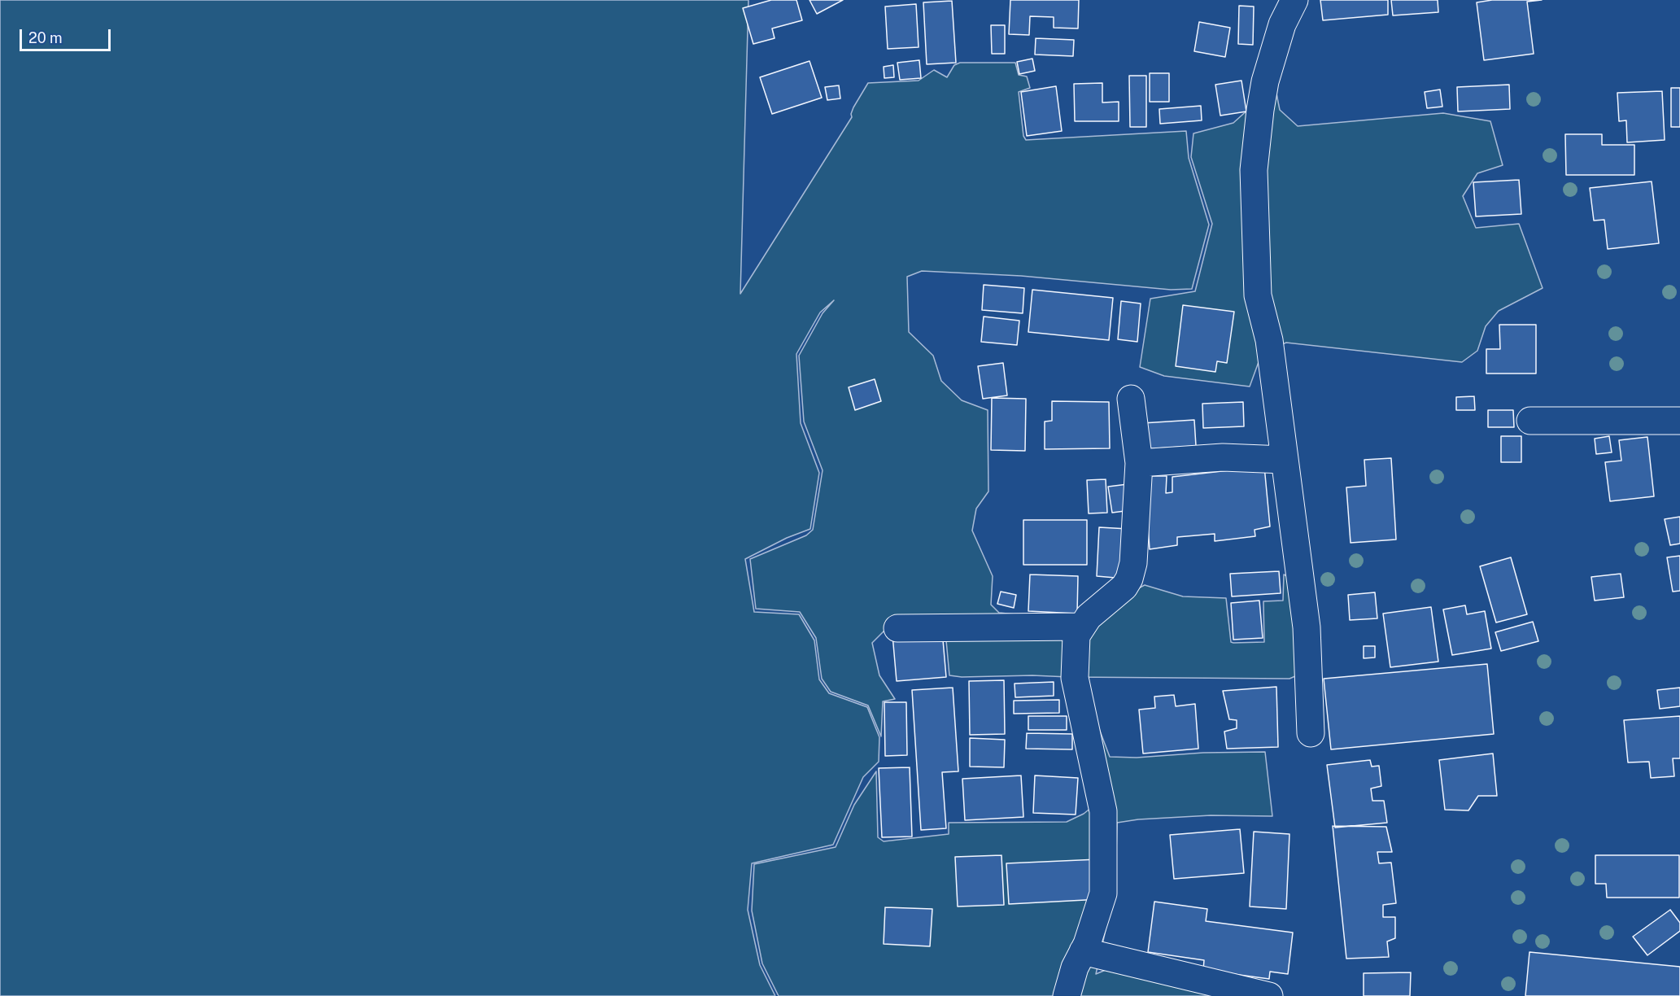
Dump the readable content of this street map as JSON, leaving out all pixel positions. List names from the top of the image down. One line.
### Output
{"scale_bar":"20 m"}
